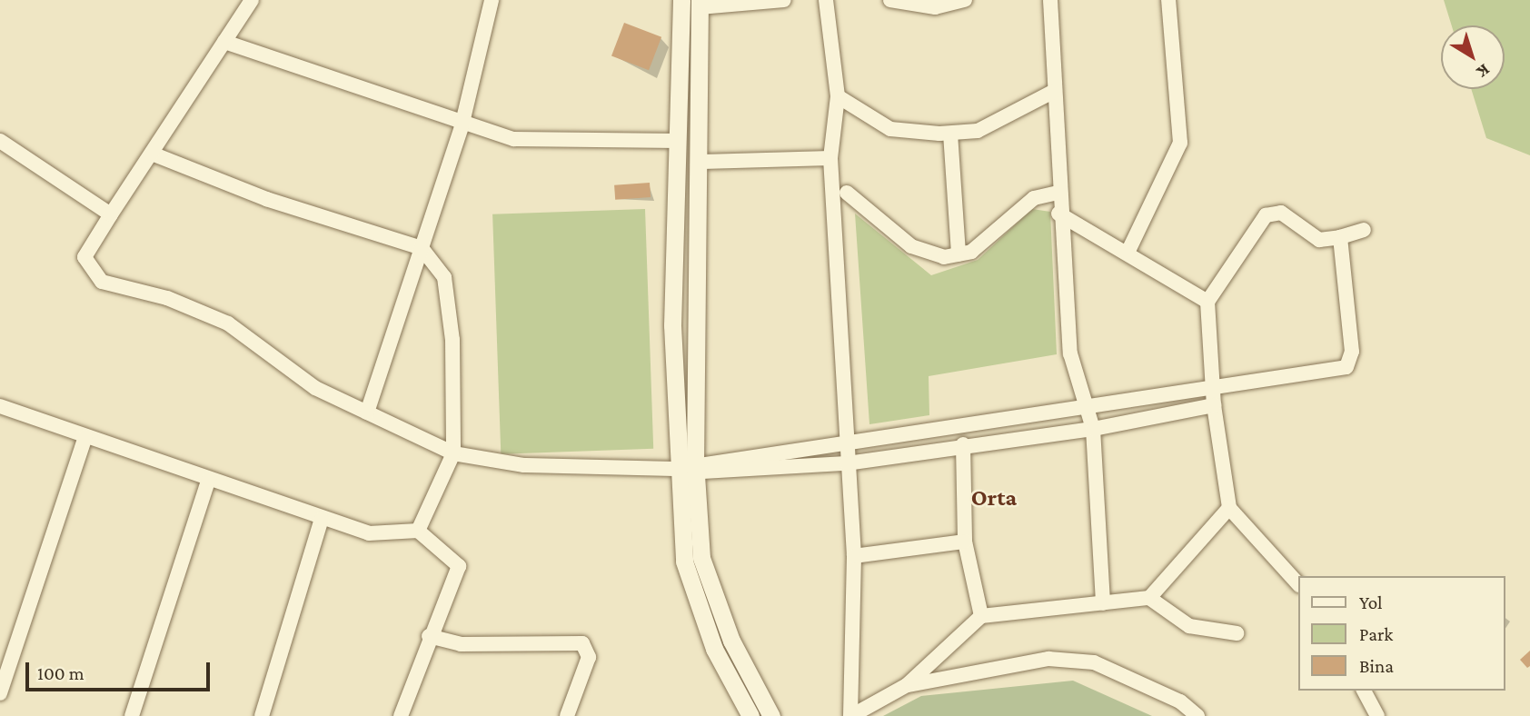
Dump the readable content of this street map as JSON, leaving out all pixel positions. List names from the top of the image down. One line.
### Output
{"districts":["Orta"],"legend":["Yol","Park","Bina"],"scale_bar":"100 m","north":"bottom right"}
